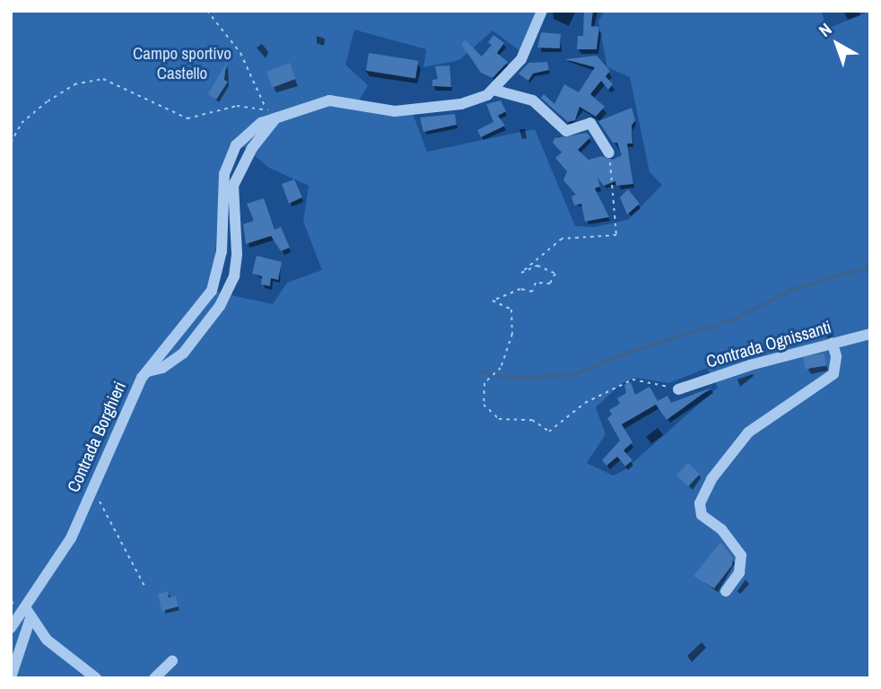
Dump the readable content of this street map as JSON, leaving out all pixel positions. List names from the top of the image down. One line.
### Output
{"streets":{"street":["Contrada Ognissanti","Contrada Borghieri"]},"parks":["Campo sportivo Castello"],"north":"top left"}
